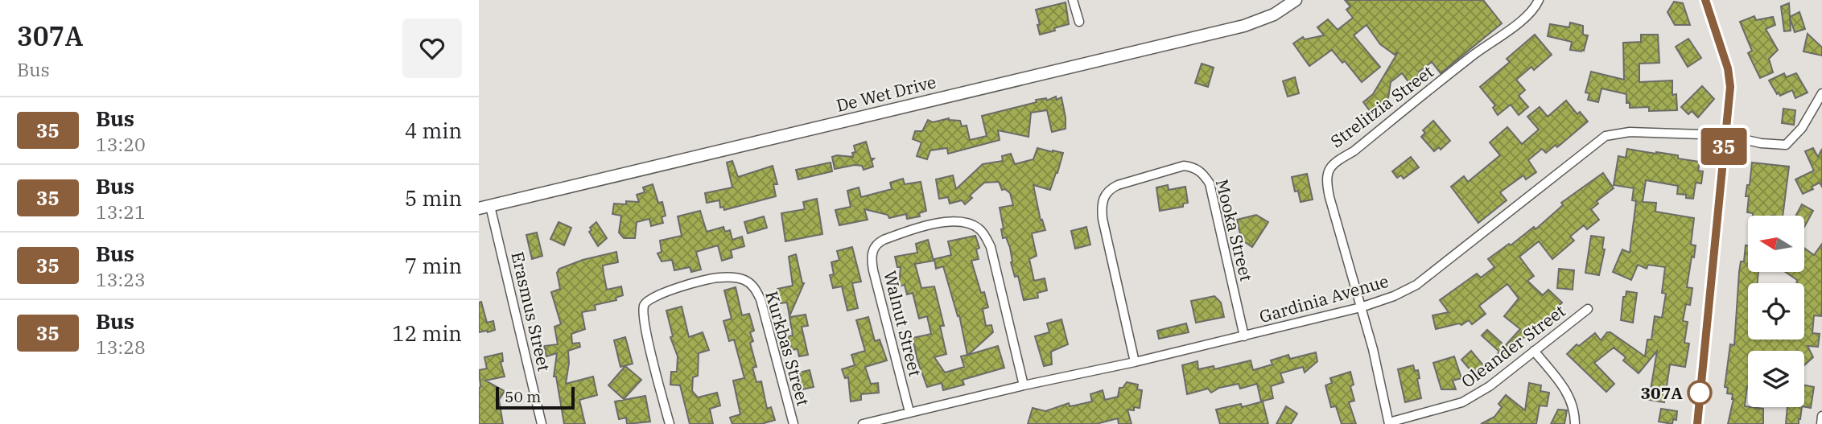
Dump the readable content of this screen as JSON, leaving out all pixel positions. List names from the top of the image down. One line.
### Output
{"streets":{"street":["De Wet Drive","Strelitzia Street","Mooka Street","Gardinia Avenue","Erasmus Street","Walnut Street","Oleander Street","Kurkbas Street"]},"crossings":[["De Wet Drive","Erasmus Street"],["Strelitzia Street","Gardinia Avenue"],["Mooka Street","Gardinia Avenue"],["Gardinia Avenue","Walnut Street"]],"places":["307A"],"lines":["bus line 35"],"scale_bar":"50 m","north":"left","page":{"heading":["307A","Bus"],"on_map":"35","list":[{"mark":"35","name":"Bus","note":"13:20","value":"4 min"},{"mark":"35","name":"Bus","note":"13:21","value":"5 min"},{"mark":"35","name":"Bus","note":"13:23","value":"7 min"},{"mark":"35","name":"Bus","note":"13:28","value":"12 min"}],"scale":"50 m"}}
